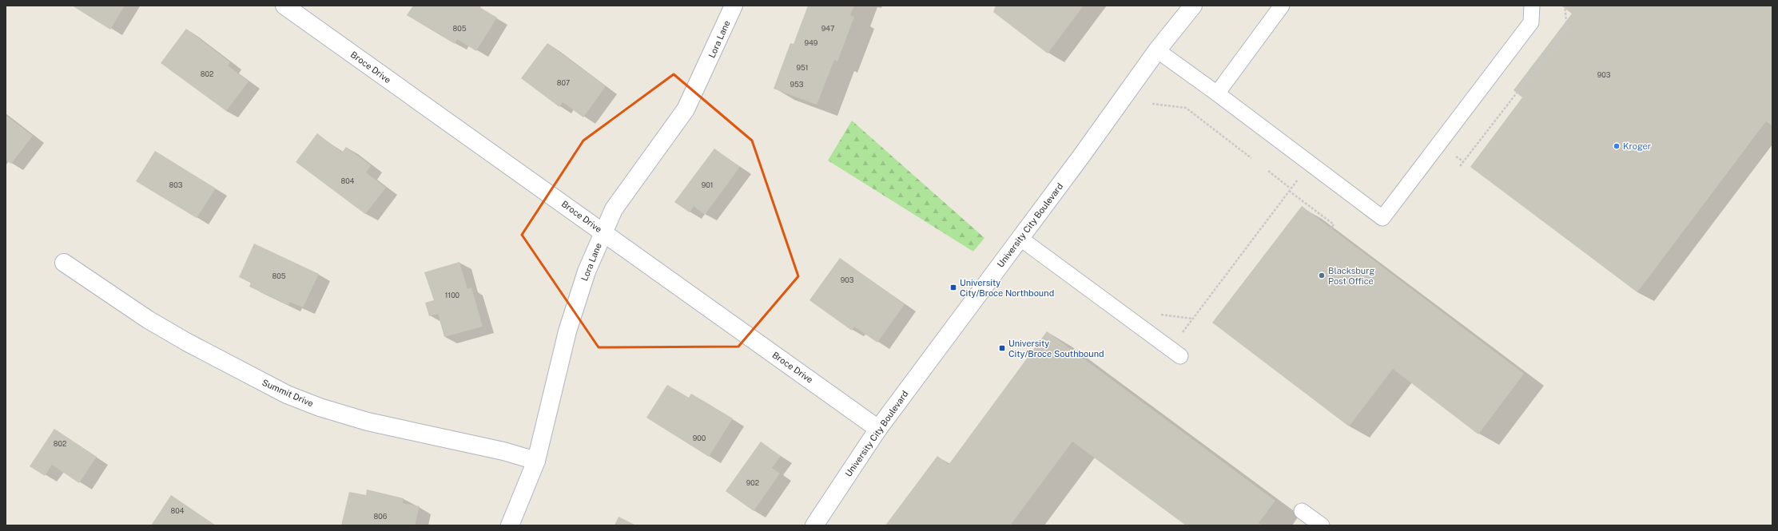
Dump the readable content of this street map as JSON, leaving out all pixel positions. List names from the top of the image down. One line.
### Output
{"streets":{"street":["Lora Lane","Broce Drive","University City Boulevard","Summit Drive"]},"crossings":[["Lora Lane","Broce Drive"],["Lora Lane","Summit Drive"],["Broce Drive","University City Boulevard"]],"places":{"other":["Kroger","Blacksburg Post Office"],"transit":["University City/Broce Northbound","University City/Broce Southbound"]},"house_numbers":["805","947","949","951","802","903","807","953","804","803","901","805","903","1100","900","802","902","804","806"]}
